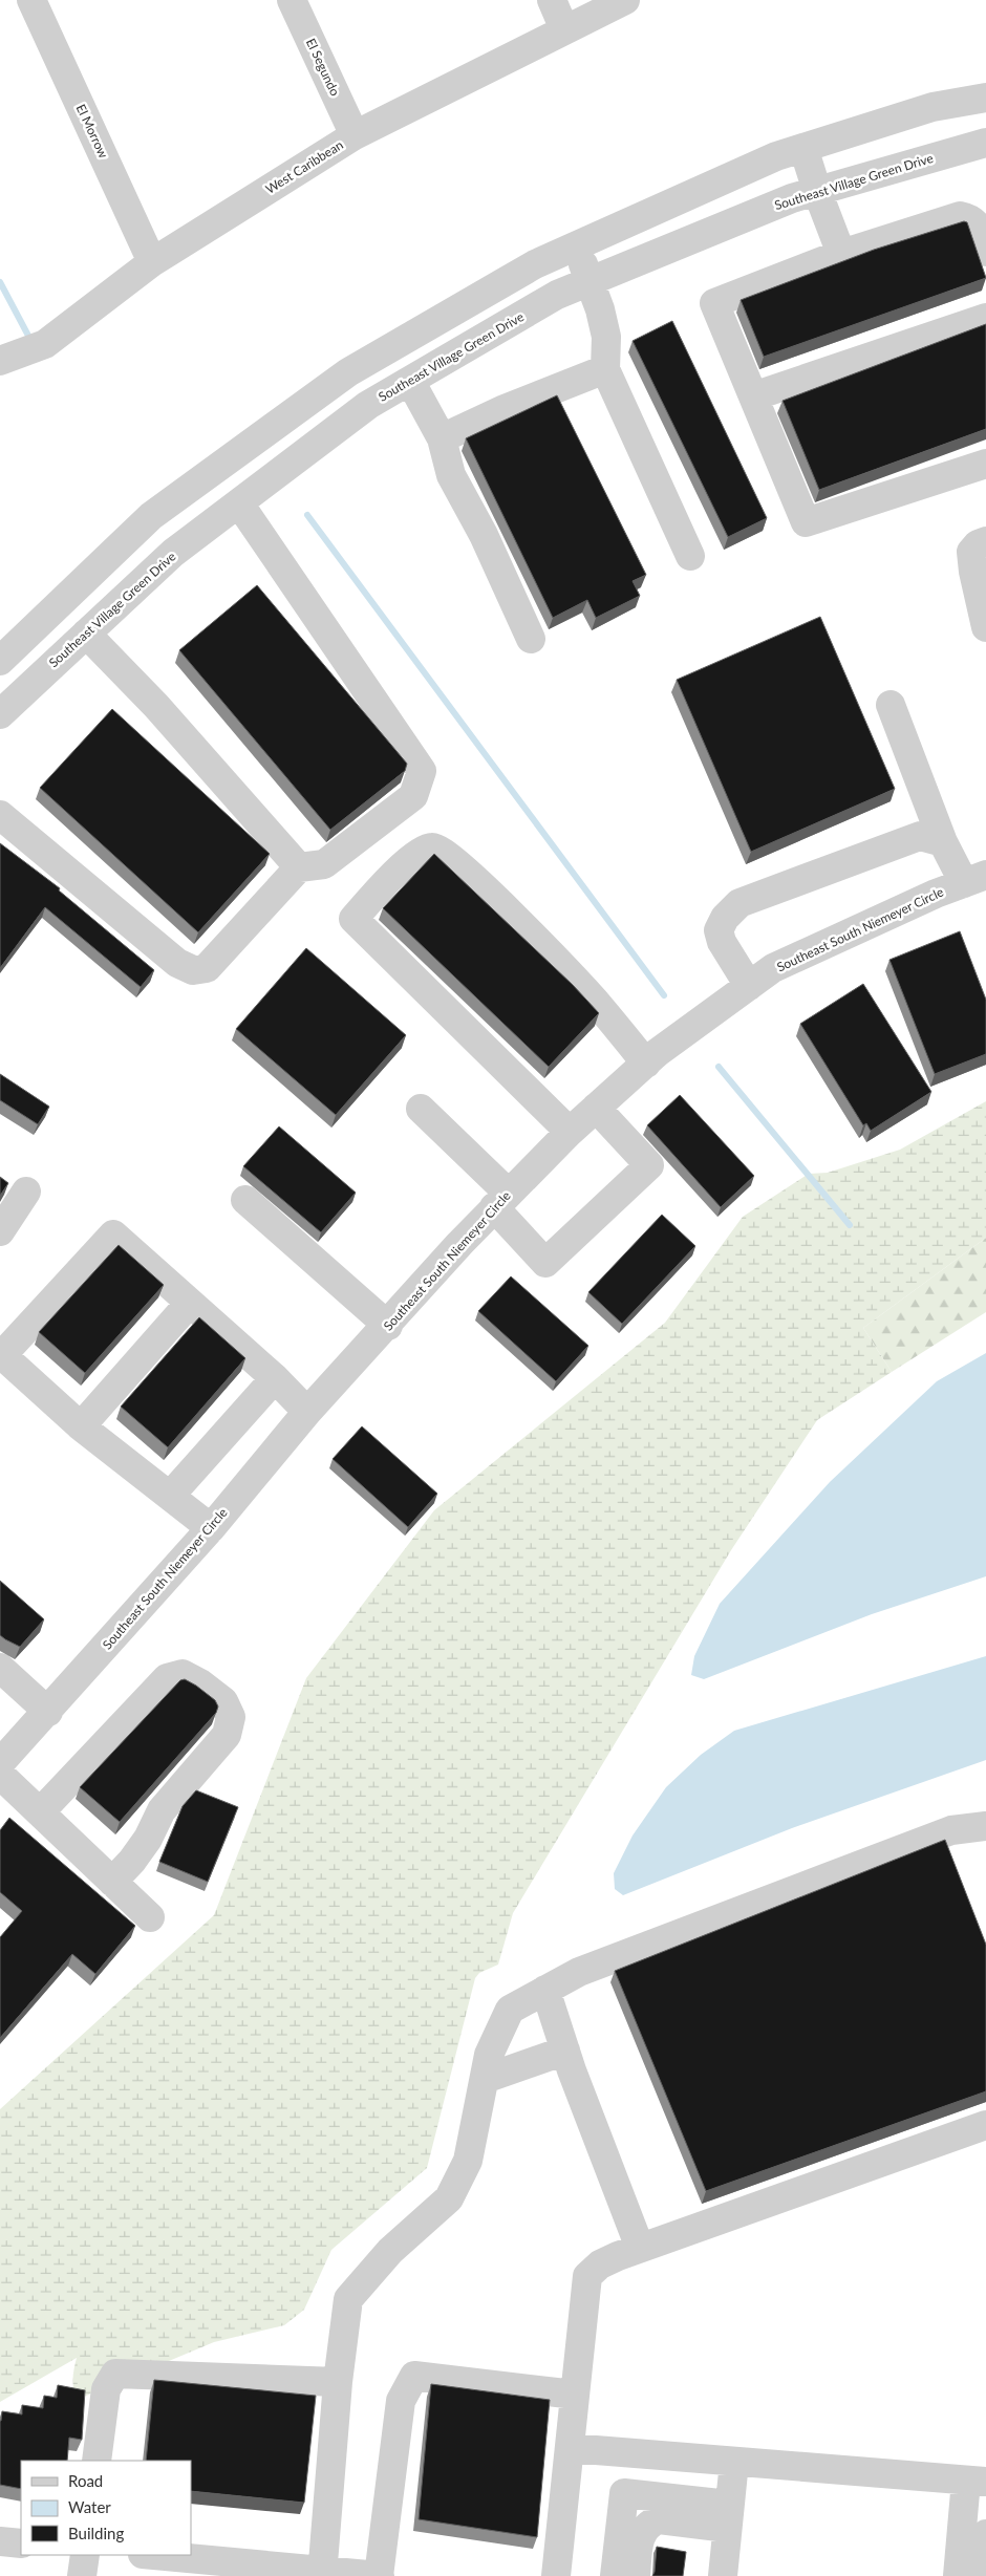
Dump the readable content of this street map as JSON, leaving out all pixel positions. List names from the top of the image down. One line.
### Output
{"streets":{"street":["El Segundo","El Morrow","West Caribbean","Southeast Village Green Drive","Southeast South Niemeyer Circle"]},"crossings":[["El Segundo","West Caribbean"],["El Morrow","West Caribbean"]],"legend":["Road","Water","Building"]}
